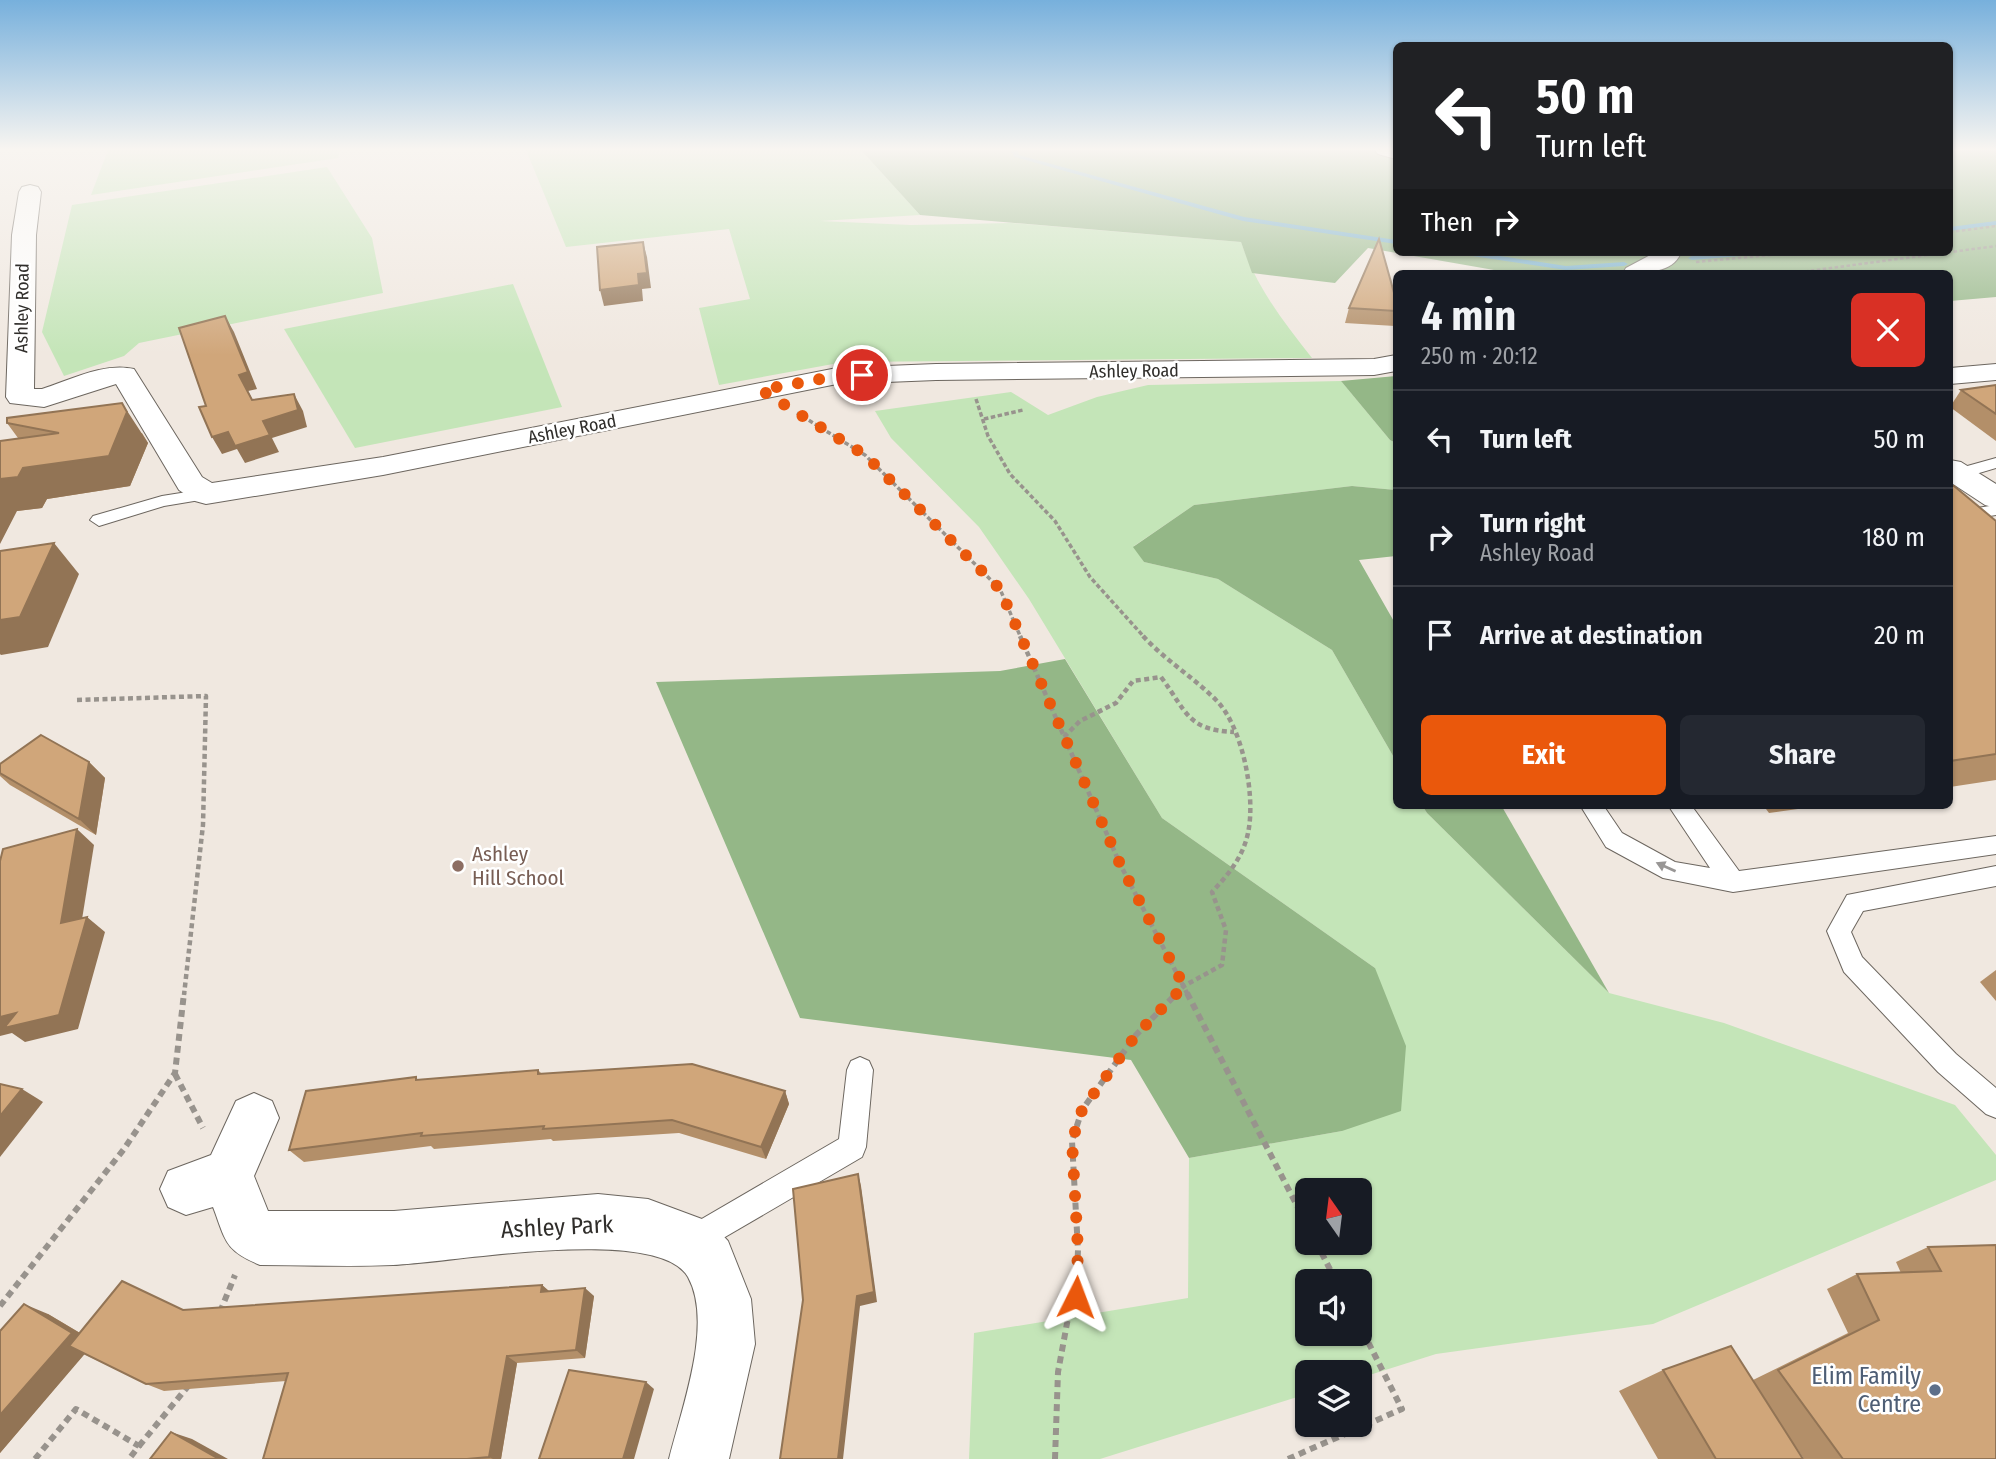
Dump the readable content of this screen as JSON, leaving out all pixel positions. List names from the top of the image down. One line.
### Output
{"streets":{"street":["Ashley Road","Ashley Park"]},"places":["Ashley Hill School","Elim Family Centre"],"north":"top","page":{"turn":["50 m","Turn left"],"then":"Then","heading":["4 min","250 m · 20:12"],"list":[{"name":"Turn left","value":"50 m"},{"name":"Turn right","note":"Ashley Road","value":"180 m"},{"name":"Arrive at destination","value":"20 m"}],"buttons":["Exit","Share"]}}
